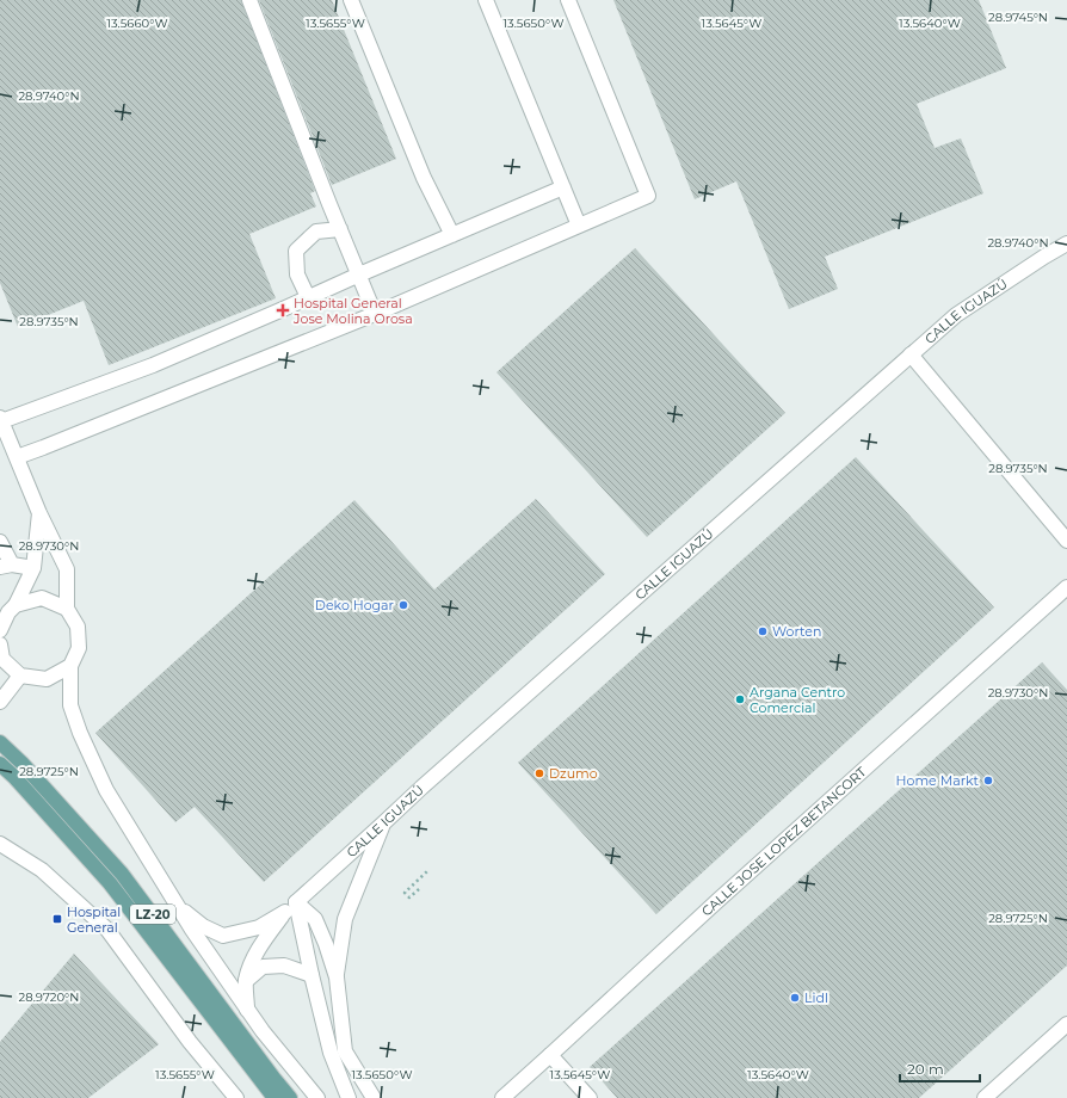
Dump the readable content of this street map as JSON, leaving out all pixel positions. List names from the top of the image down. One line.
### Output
{"streets":{"main road":["LZ-20"],"street":["CALLE IGUAZÚ","CALLE JOSE LOPEZ BETANCORT"]},"places":{"health":["Hospital General Jose Molina Orosa"],"other":["Deko Hogar","Worten","Argana Centro Comercial","Dzumo","Home Markt","Lidl"],"transit":["Hospital General"]},"scale_bar":"20 m","coordinates":["28.9745°N","13.5660°W","13.5655°W","13.5650°W","13.5645°W","13.5640°W","28.9740°N","28.9735°N","28.9730°N","28.9725°N","28.9720°N"]}
